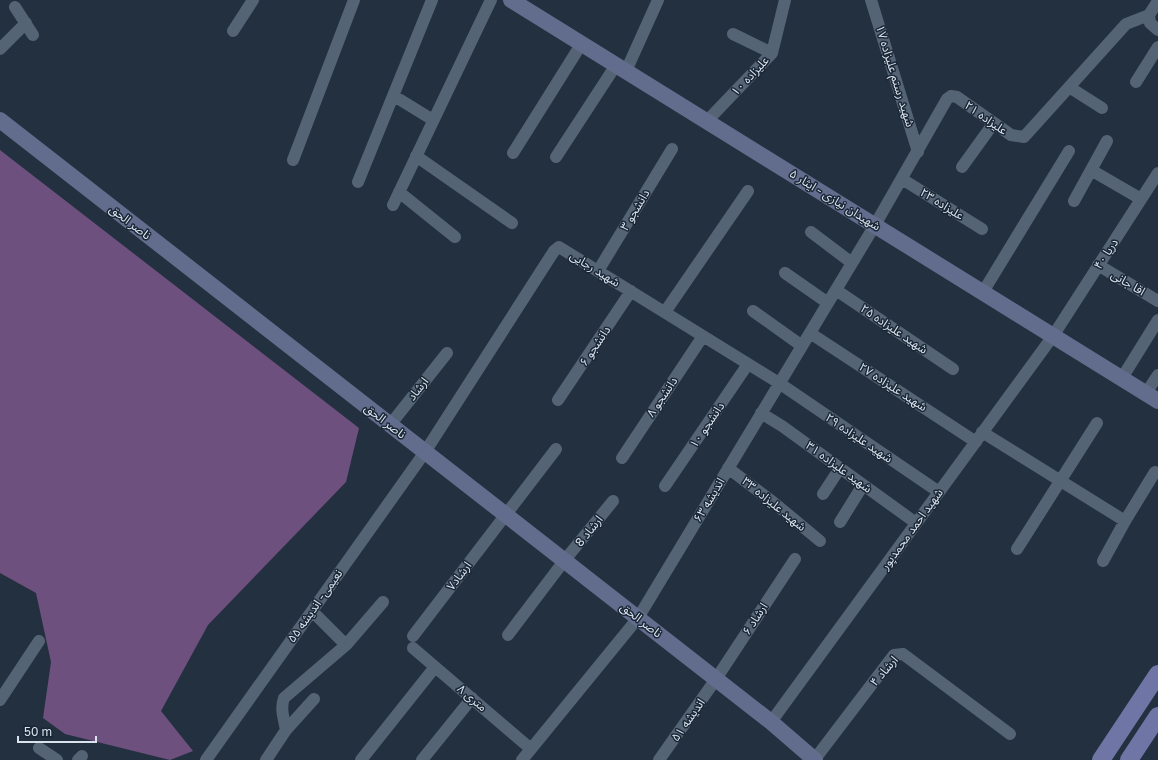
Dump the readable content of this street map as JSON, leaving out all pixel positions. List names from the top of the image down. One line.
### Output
{"streets":{"street":["علیزاده ۱۰","۱۷ شهید رستم علیزاده","علیزاده ۲۱","شهیدان نیازی - ایثار ۵","علیزاده ۲۳","دانشجو ۳","ناصر الحق","دریا ۴۰","شهید رجایی","اقا جانی","شهید علیزاده ۲۵","دانشجو ۶","شهید علیزاده ۲۷","ارشاد","دانشجو ۸","دانشجو ۱۰","شهید علیزاده ۲۹","شهید علیزاده ۳۱","اندیشه ۶۳","شهید علیزاده ۳۳","شهید احمد محمدپور","ارشاد 8","ارشاد۷","نعیمی- اندیشه ۵۵","ارشاد ۶","ارشاد ۴","۸ متری","اندیشه ۵۱"]},"crossings":[["علیزاده ۱۰","شهیدان نیازی - ایثار ۵"],["۱۷ شهید رستم علیزاده","علیزاده ۲۱"],["علیزاده ۲۱","شهیدان نیازی - ایثار ۵"],["علیزاده ۲۱","علیزاده ۲۳"],["علیزاده ۲۱","اندیشه ۶۳"],["شهیدان نیازی - ایثار ۵","دریا ۴۰"],["شهیدان نیازی - ایثار ۵","اندیشه ۶۳"],["شهیدان نیازی - ایثار ۵","شهید احمد محمدپور"],["دانشجو ۳","شهید رجایی"],["ناصر الحق","شهید رجایی"],["ناصر الحق","ارشاد"],["ناصر الحق","اندیشه ۶۳"],["ناصر الحق","شهید احمد محمدپور"],["ناصر الحق","ارشاد 8"],["ناصر الحق","ارشاد۷"],["ناصر الحق","نعیمی- اندیشه ۵۵"],["ناصر الحق","ارشاد ۶"],["ناصر الحق","ارشاد ۴"],["ناصر الحق","اندیشه ۵۱"],["دریا ۴۰","اقا جانی"],["دریا ۴۰","شهید احمد محمدپور"],["شهید رجایی","دانشجو ۶"],["شهید رجایی","دانشجو ۸"],["شهید رجایی","دانشجو ۱۰"],["شهید رجایی","شهید علیزاده ۲۹"],["شهید رجایی","اندیشه ۶۳"],["شهید رجایی","نعیمی- اندیشه ۵۵"],["شهید علیزاده ۲۵","اندیشه ۶۳"],["شهید علیزاده ۲۷","اندیشه ۶۳"],["شهید علیزاده ۲۷","شهید احمد محمدپور"],["شهید علیزاده ۲۹","اندیشه ۶۳"],["شهید علیزاده ۲۹","شهید احمد محمدپور"],["شهید علیزاده ۳۱","اندیشه ۶۳"],["شهید علیزاده ۳۱","شهید احمد محمدپور"],["اندیشه ۶۳","شهید علیزاده ۳۳"],["اندیشه ۶۳","۸ متری"],["ارشاد۷","۸ متری"],["ارشاد ۶","اندیشه ۵۱"]],"scale_bar":"50 m"}
